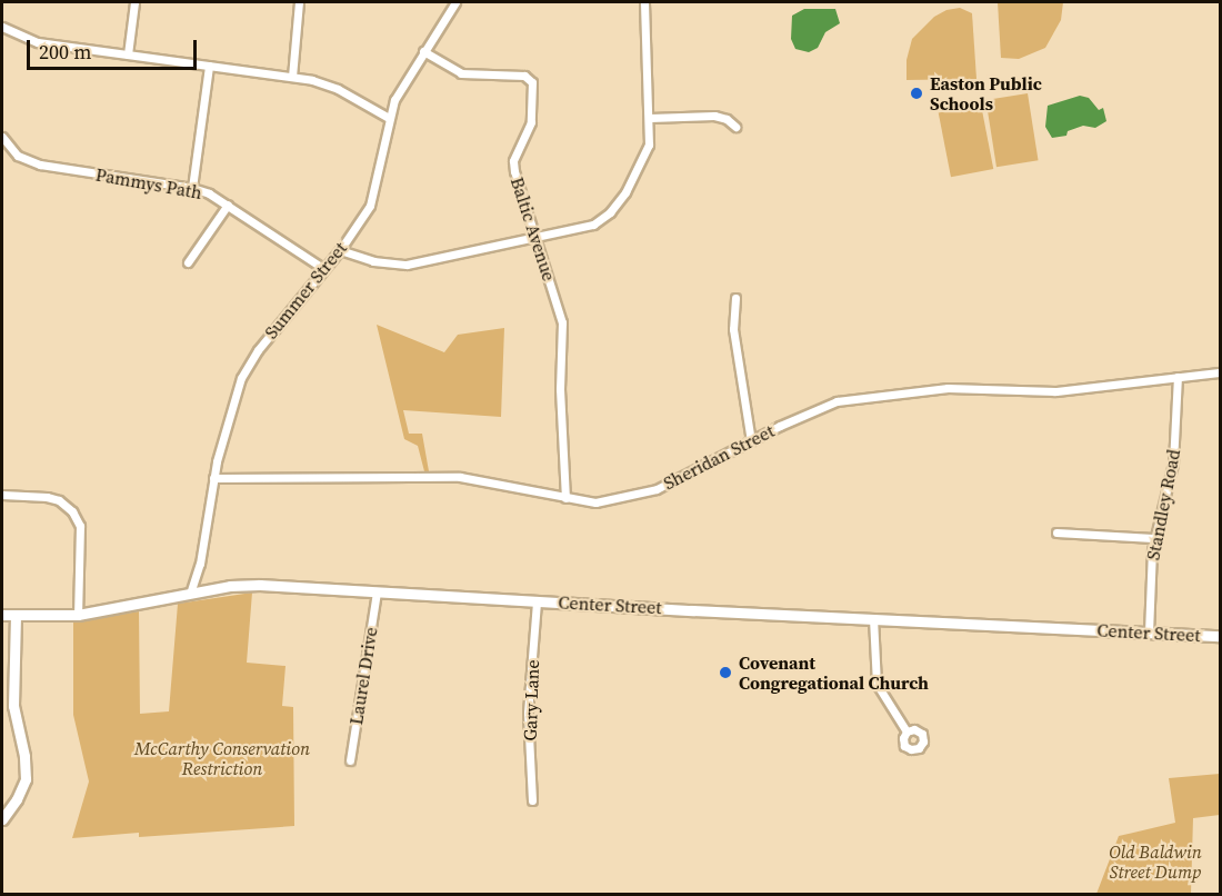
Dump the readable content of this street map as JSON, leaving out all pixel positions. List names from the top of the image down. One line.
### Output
{"streets":{"main road":["Center Street"],"street":["Pammys Path","Baltic Avenue","Summer Street","Sheridan Street","Standley Road","Laurel Drive","Gary Lane"]},"crossings":[["Pammys Path","Summer Street"],["Baltic Avenue","Summer Street"],["Baltic Avenue","Sheridan Street"],["Summer Street","Sheridan Street"],["Summer Street","Center Street"],["Sheridan Street","Standley Road"],["Standley Road","Center Street"],["Center Street","Laurel Drive"],["Center Street","Gary Lane"]],"parks":["McCarthy Conservation Restriction","Old Baldwin Street Dump"],"places":["Easton Public Schools","Covenant Congregational Church"],"scale_bar":"200 m"}
